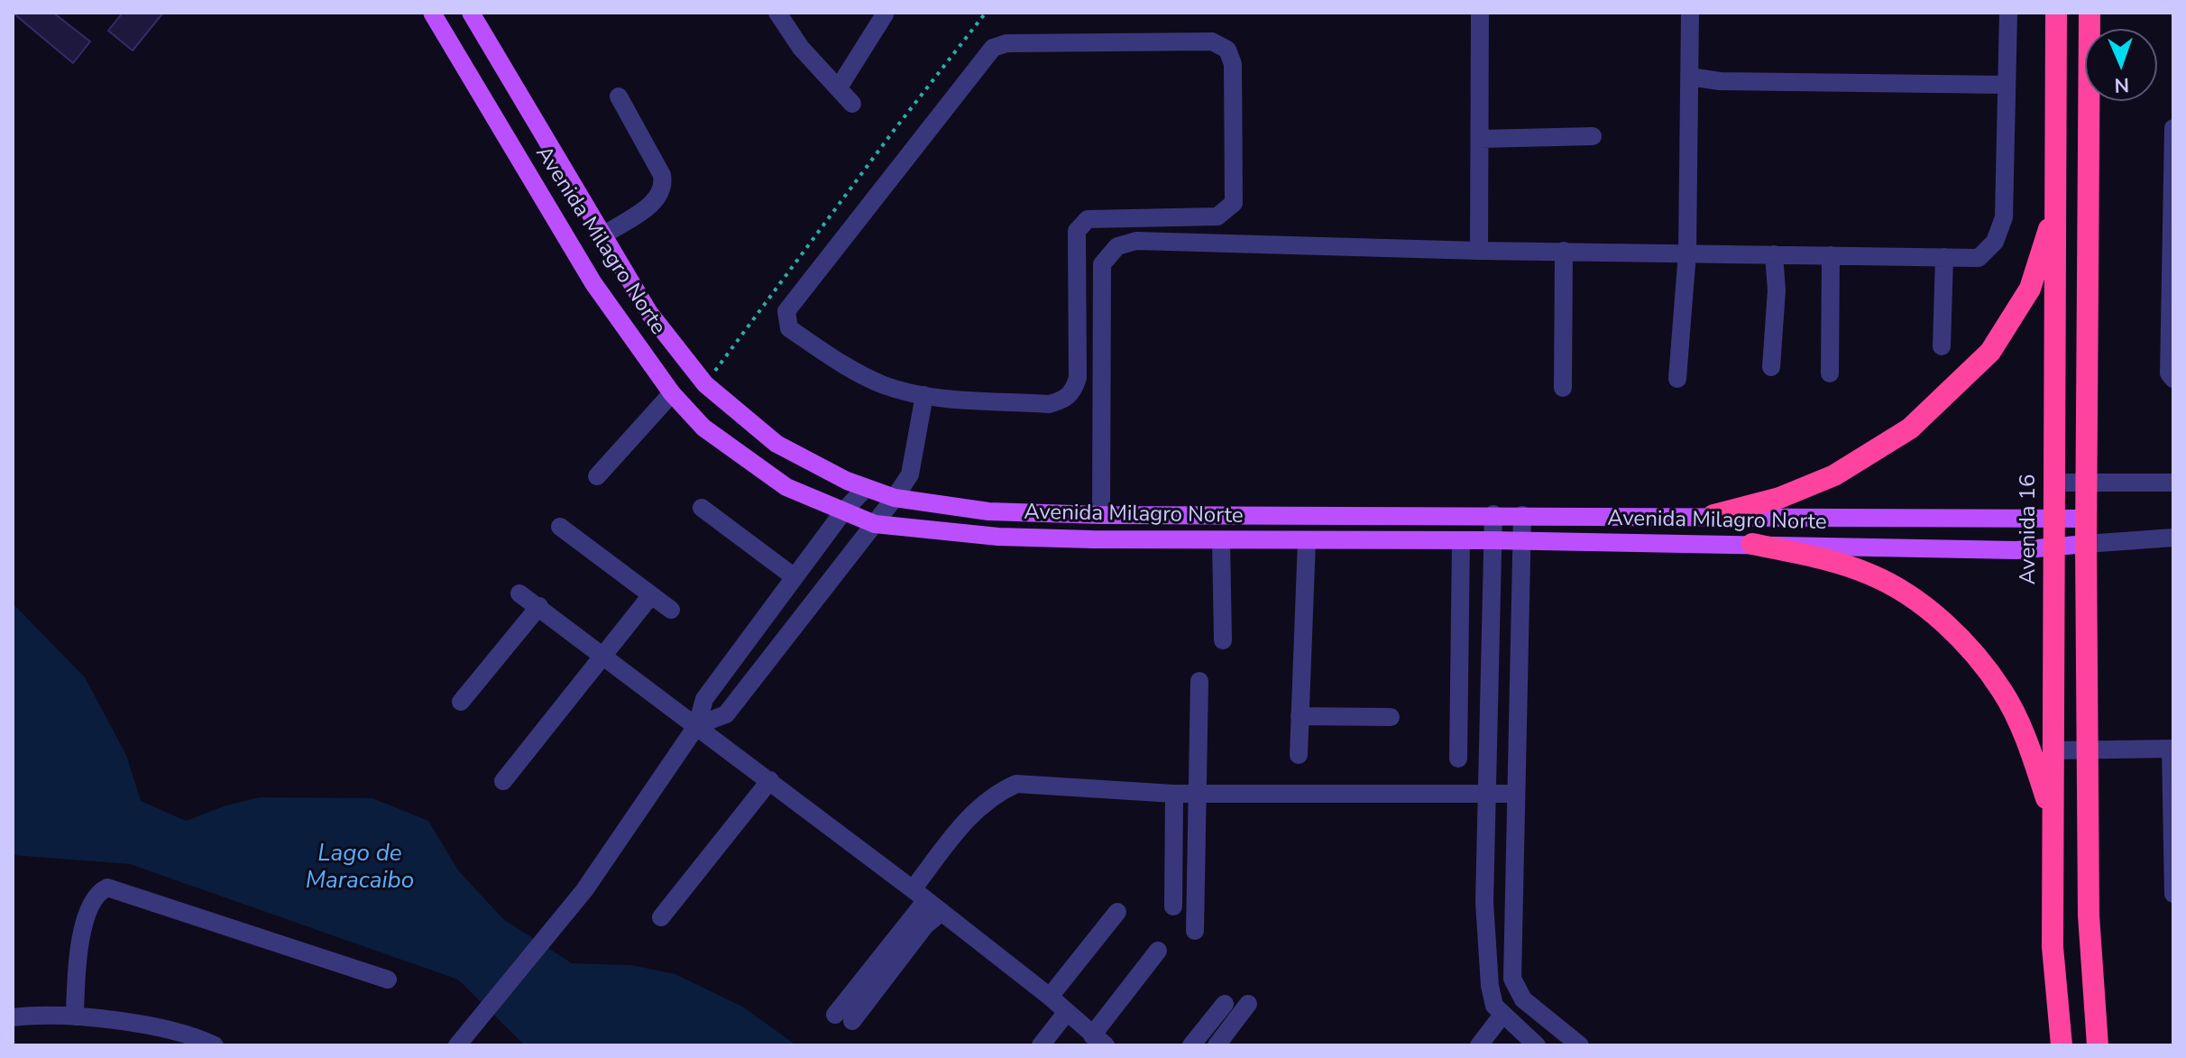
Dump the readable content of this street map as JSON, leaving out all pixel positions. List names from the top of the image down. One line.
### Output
{"streets":{"highway":["Avenida 16"],"main road":["Avenida Milagro Norte"]},"crossings":[["Avenida Milagro Norte","Avenida 16"]],"water":["Lago de Maracaibo"],"north":"bottom"}
